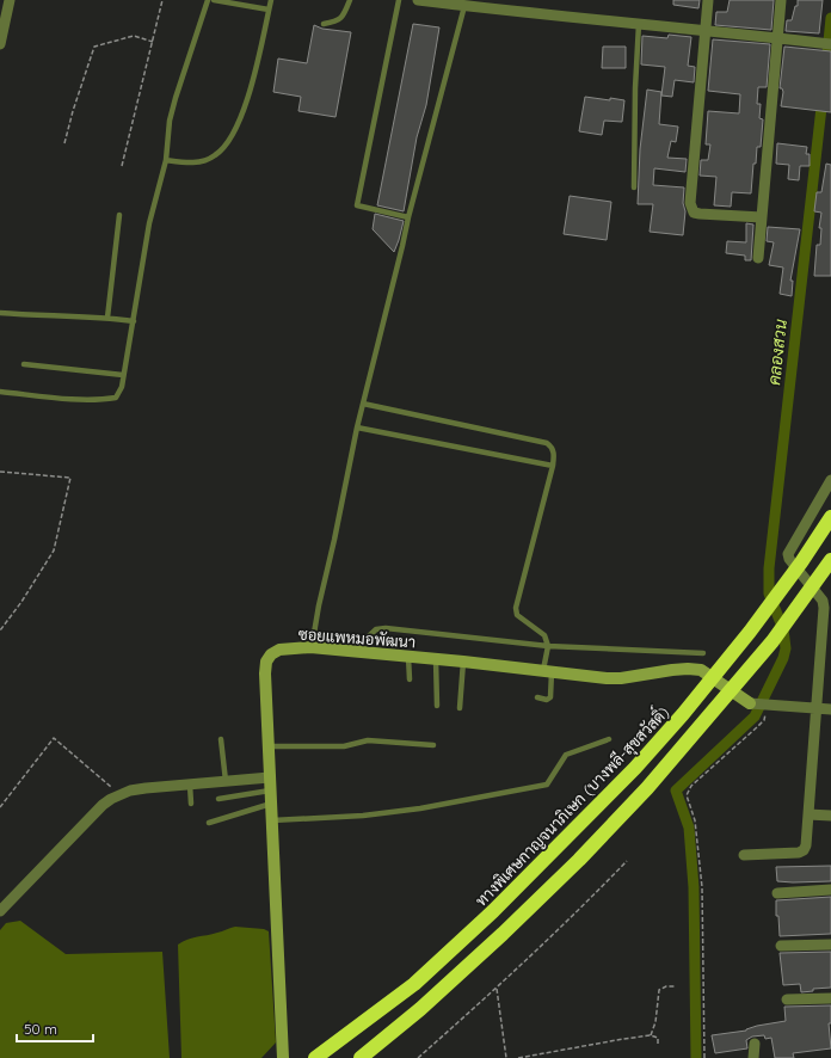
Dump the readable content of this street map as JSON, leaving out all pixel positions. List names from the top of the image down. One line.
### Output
{"streets":{"highway":["ทางพิเศษกาญจนาภิเษก (บางพลี-สุขสวัสดิ์)"],"street":["ซอยแพหมอพัฒนา"]},"water":["คลองสวน"],"scale_bar":"50 m"}
